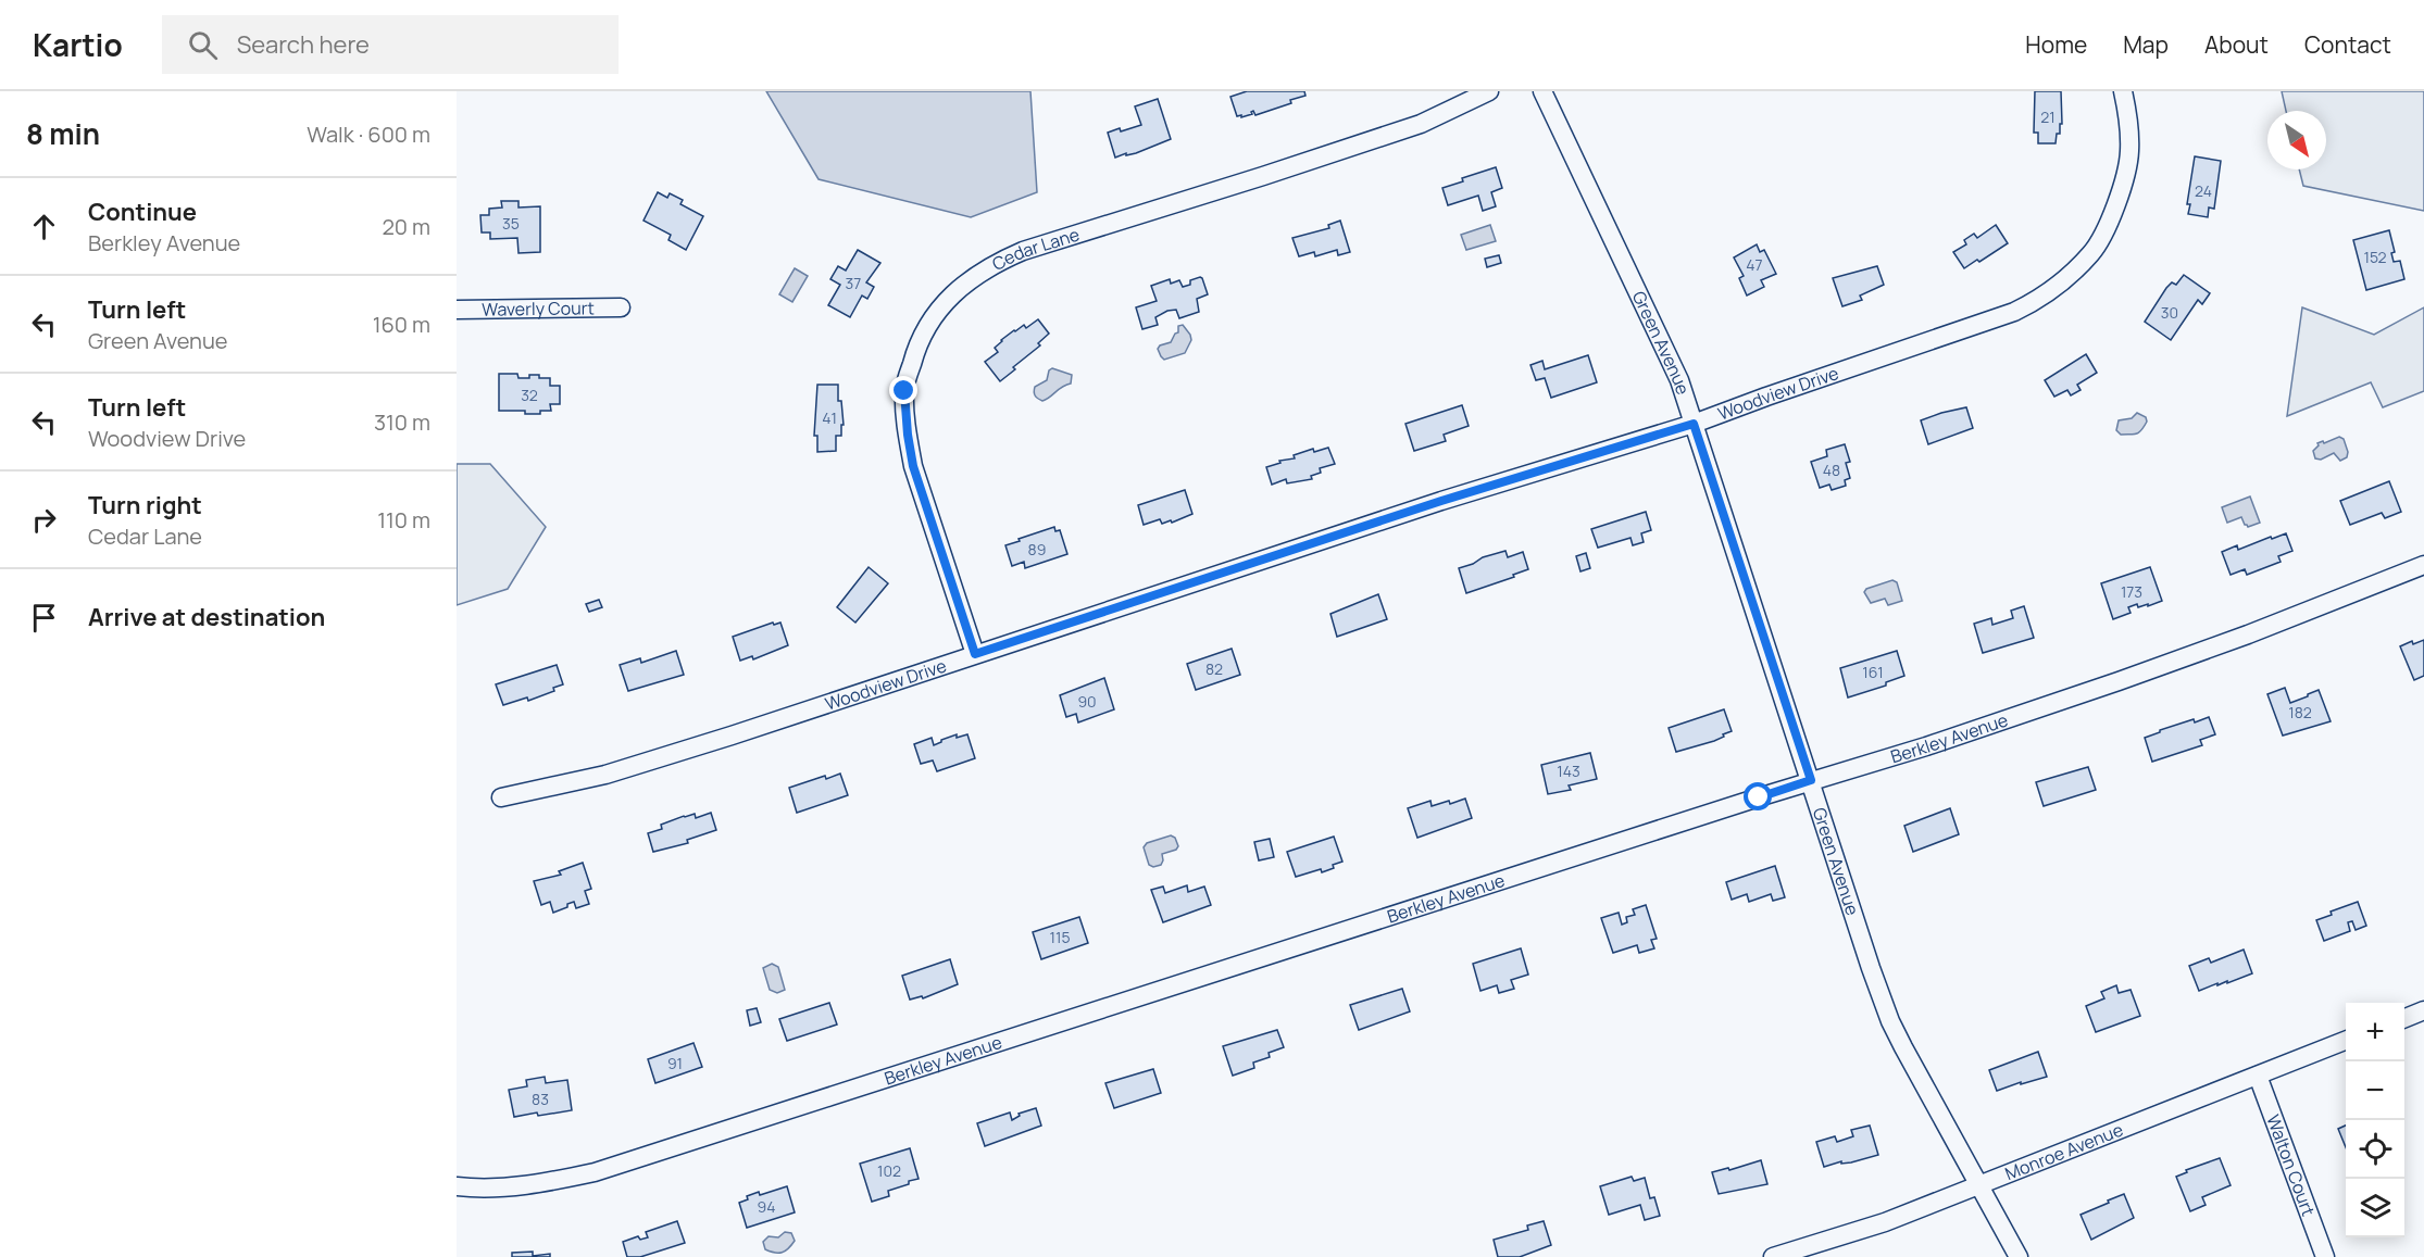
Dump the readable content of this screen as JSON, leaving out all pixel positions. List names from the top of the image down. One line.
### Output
{"streets":{"street":["Cedar Lane","Waverly Court","Green Avenue","Woodview Drive","Berkley Avenue","Monroe Avenue","Walton Court"]},"crossings":[["Cedar Lane","Woodview Drive"],["Green Avenue","Woodview Drive"],["Green Avenue","Berkley Avenue"],["Green Avenue","Monroe Avenue"],["Monroe Avenue","Walton Court"]],"house_numbers":["21","24","35","152","47","37","30","32","41","48","89","173","82","161","90","182","143","115","91","83","102","94"],"north":"bottom right","page":{"header":"Kartio","search":"Search here","nav":["Home","Map","About","Contact"],"heading":["8 min","Walk · 600 m"],"list":[["Continue","Berkley Avenue","20 m"],["Turn left","Green Avenue","160 m"],["Turn left","Woodview Drive","310 m"],["Turn right","Cedar Lane","110 m"],"Arrive at destination"],"map_buttons":["+","−"]}}
